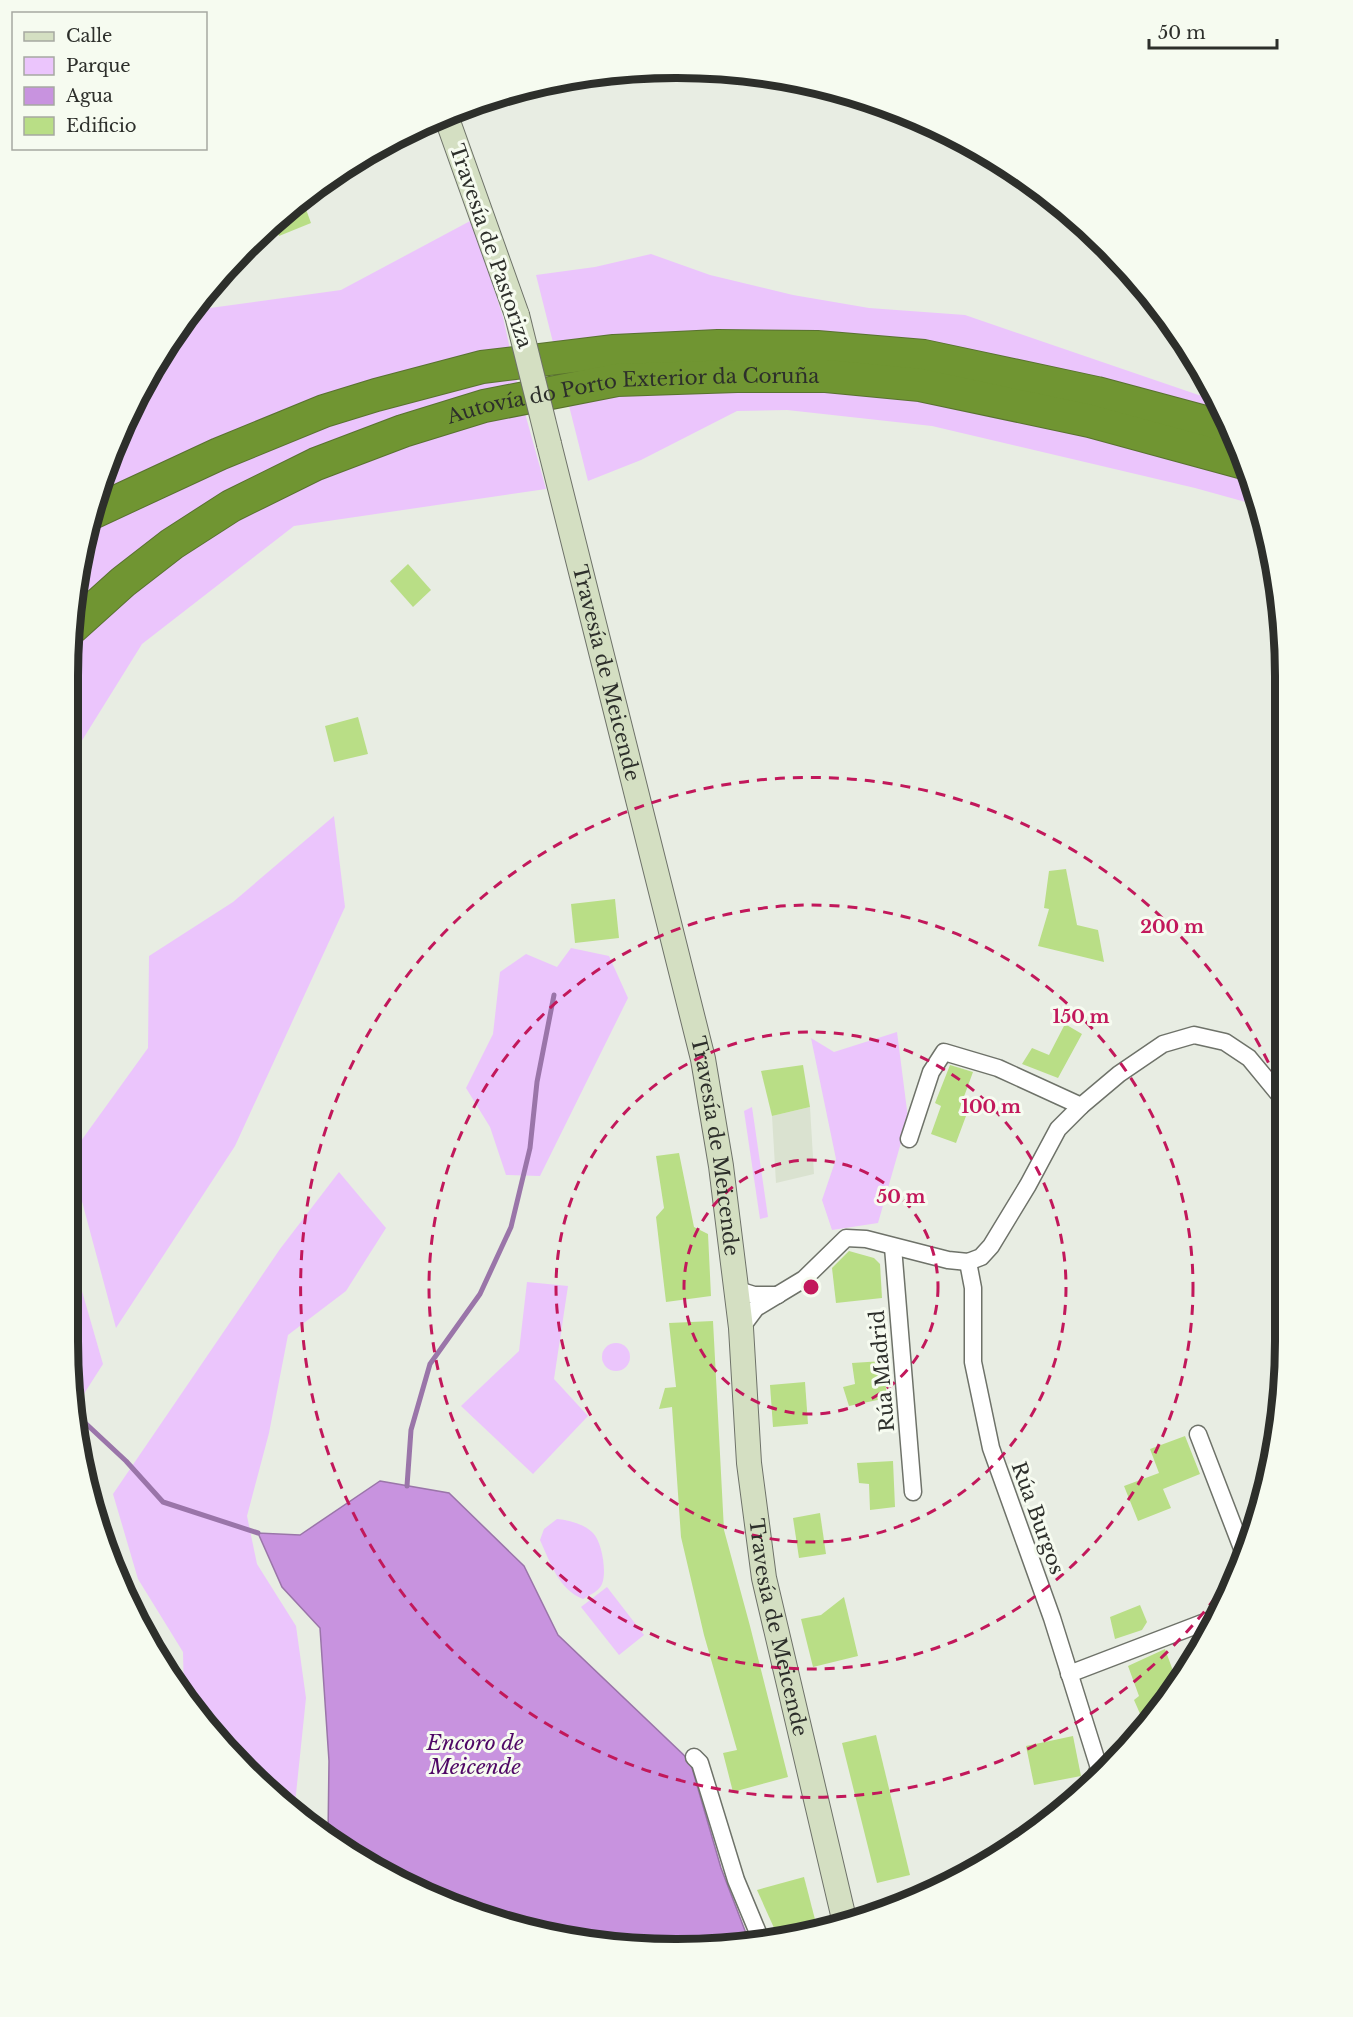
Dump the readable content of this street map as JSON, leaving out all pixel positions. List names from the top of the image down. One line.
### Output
{"streets":{"highway":["Autovía do Porto Exterior da Coruña"],"main road":["Travesía de Pastoriza","Travesía de Meicende"],"street":["Rúa Madrid","Rúa Burgos"]},"crossings":[["Travesía de Pastoriza","Travesía de Meicende"]],"water":["Encoro de Meicende"],"legend":["Calle","Parque","Agua","Edificio"],"scale_bar":"50 m","rings":["200 m","150 m","100 m","50 m"]}
